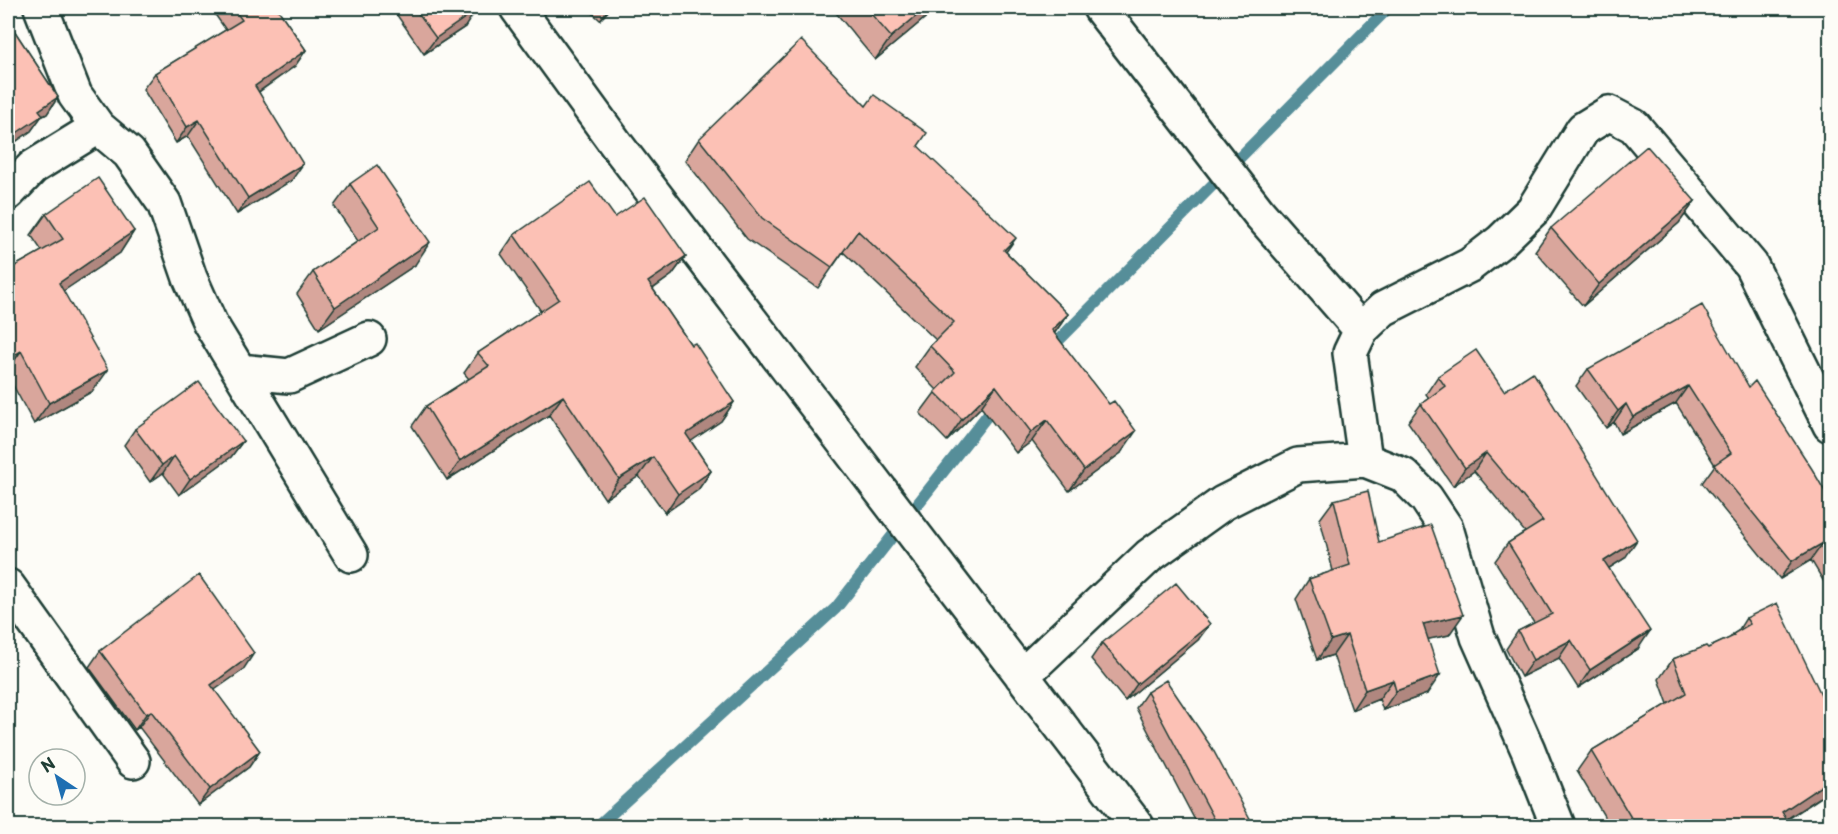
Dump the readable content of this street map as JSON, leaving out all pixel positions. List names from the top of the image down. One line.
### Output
{"north":"top left"}
